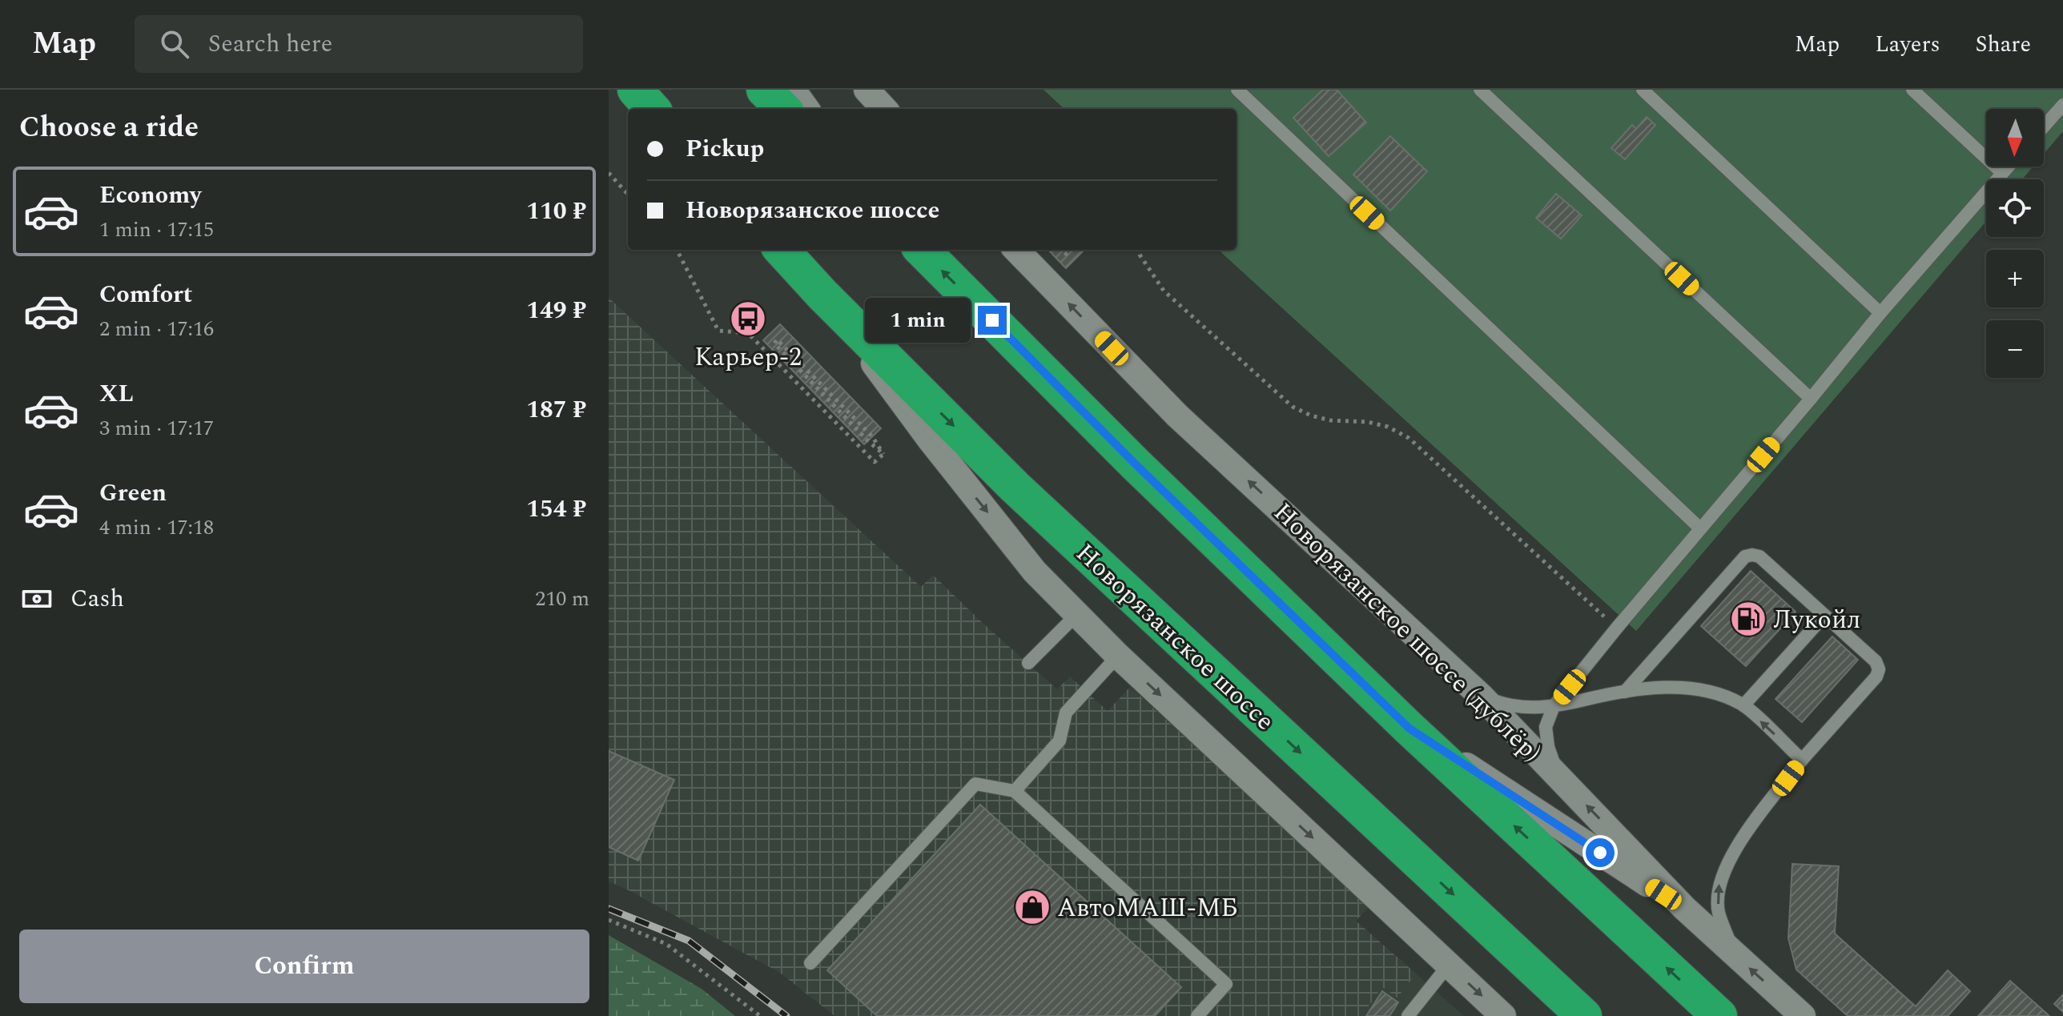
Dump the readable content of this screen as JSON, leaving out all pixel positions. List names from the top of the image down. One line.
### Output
{"streets":{"highway":["Новорязанское шоссе"],"street":["Новорязанское шоссе (дублёр)"]},"places":{"bus stop":["Карьер-2"],"fuel station":["Лукойл"],"shop":["АвтоМАШ-МБ"]},"north":"bottom","page":{"header":"Map","search":"Search here","nav":["Map","Layers","Share"],"heading":"Choose a ride","map_buttons":["+","−"],"banner":["Pickup","Новорязанское шоссе"],"list":[{"name":"Economy","note":"1 min · 17:15","value":"110 ₽"},{"name":"Comfort","note":"2 min · 17:16","value":"149 ₽"},{"name":"XL","note":"3 min · 17:17","value":"187 ₽"},{"name":"Green","note":"4 min · 17:18","value":"154 ₽"}],"bubble":"1 min","pay":["Cash","210 m"],"buttons":"Confirm"}}
